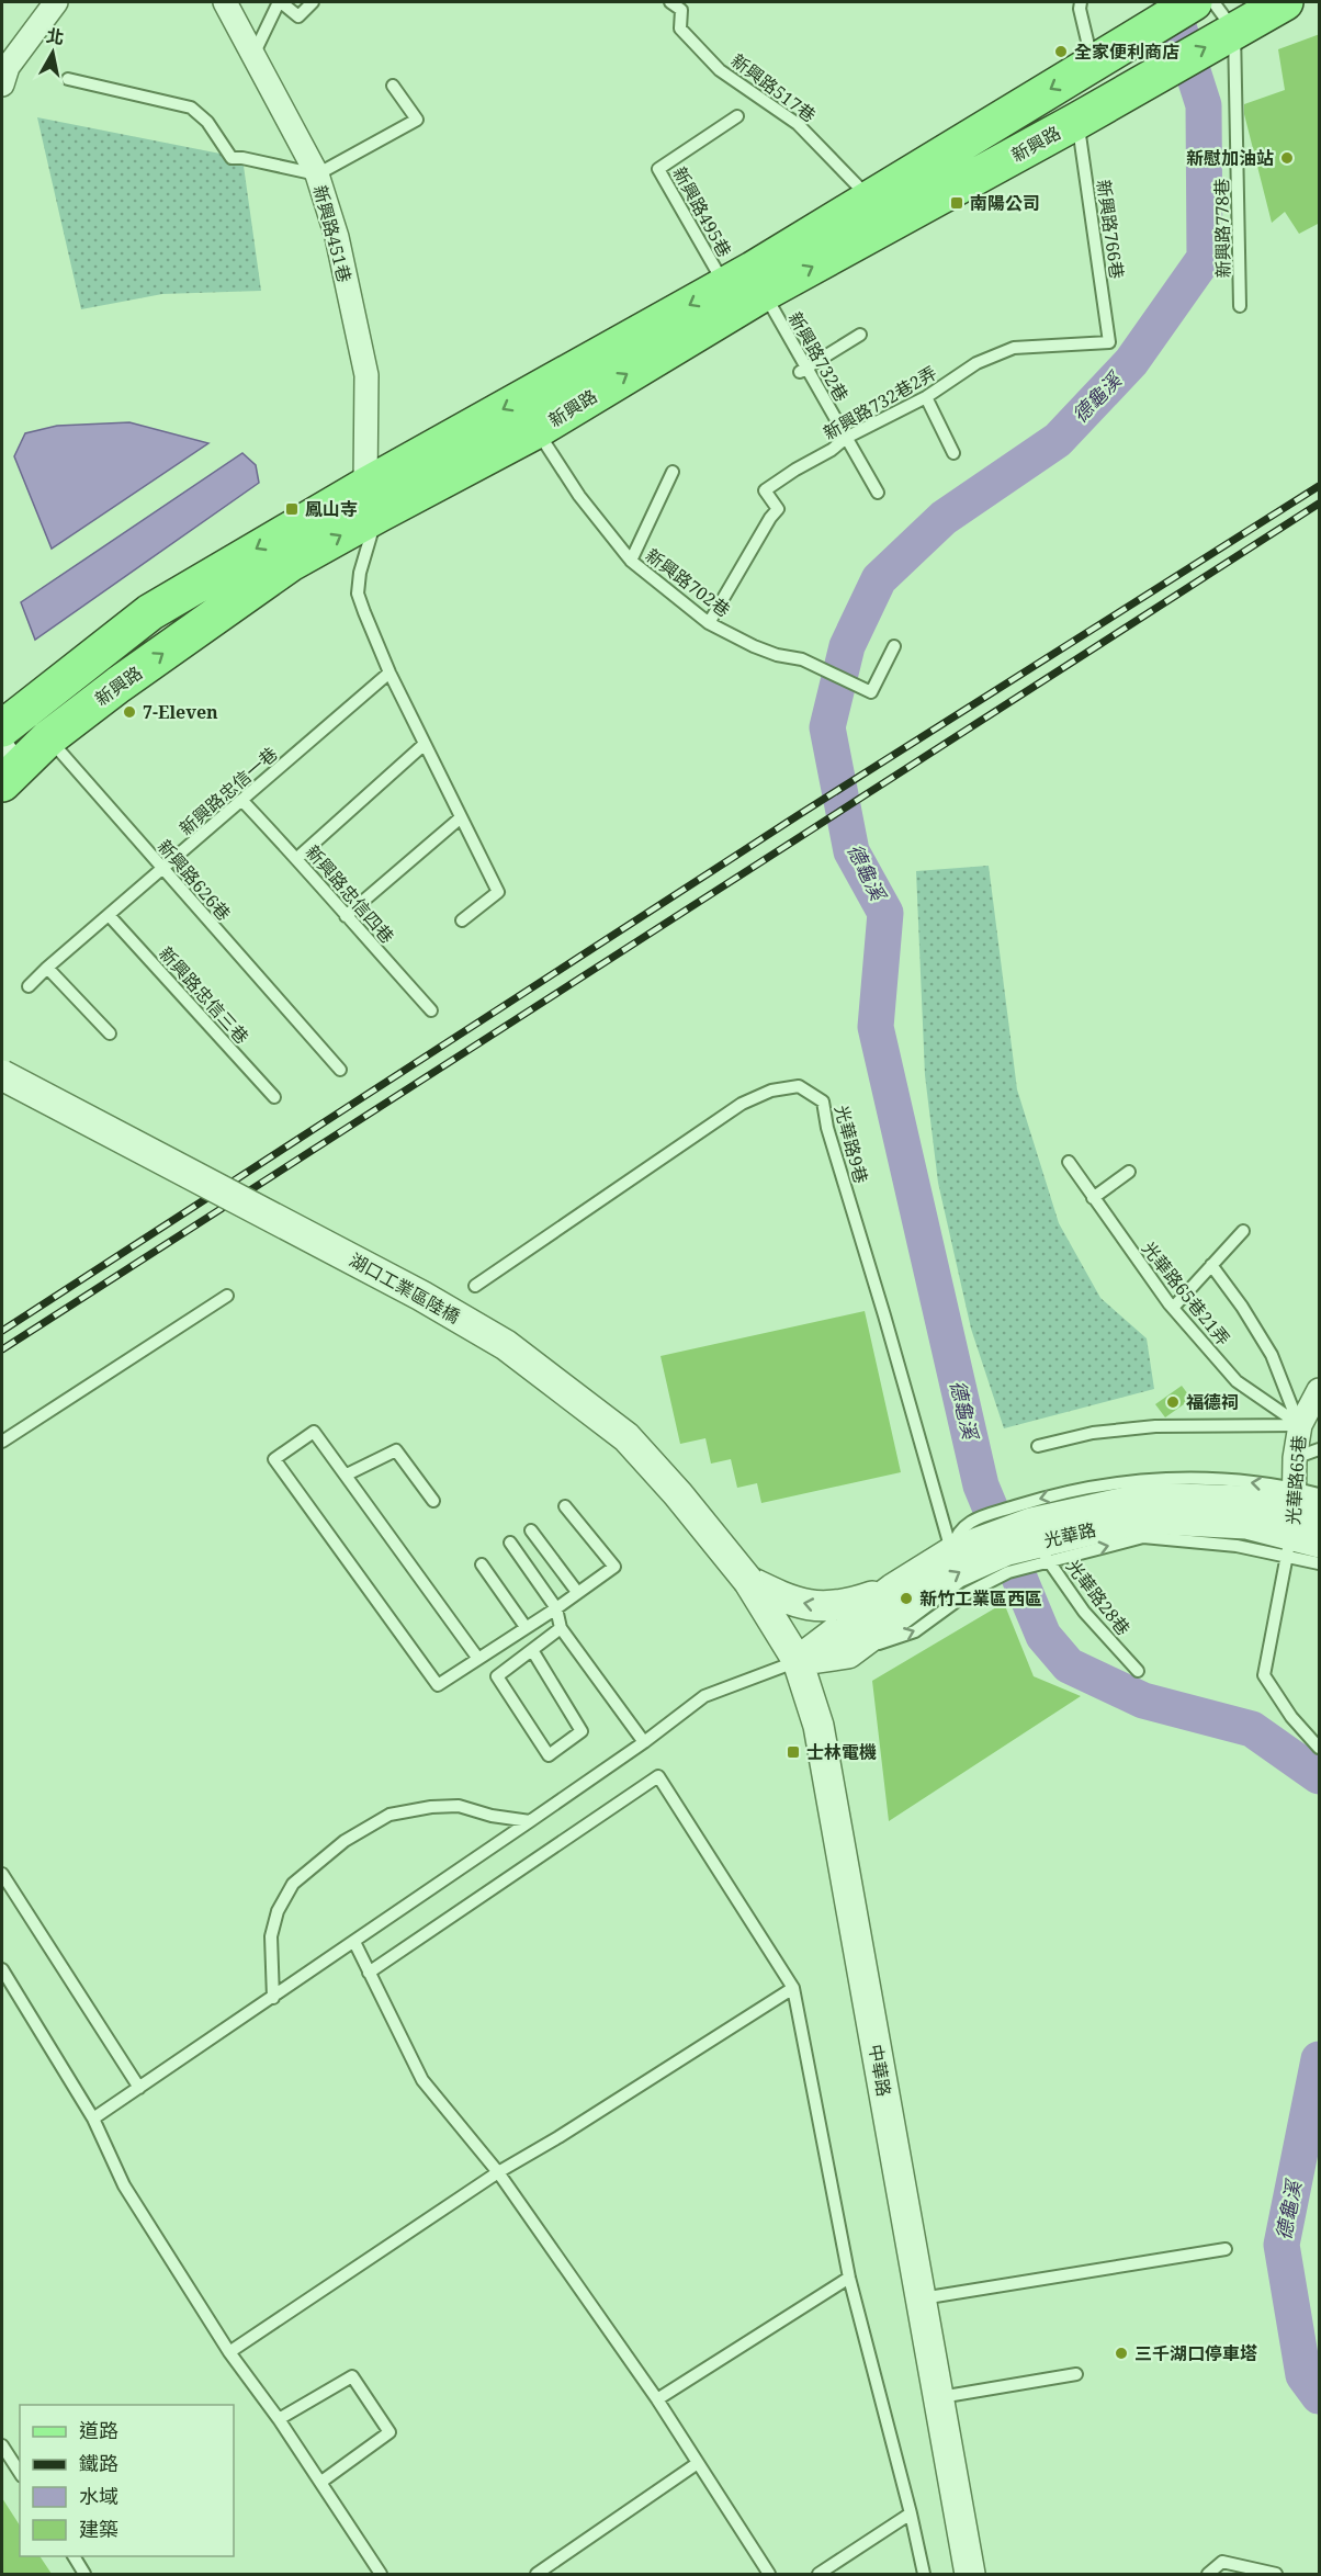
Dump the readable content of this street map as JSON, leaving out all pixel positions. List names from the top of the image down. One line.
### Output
{"streets":{"main road":["新興路"],"street":["新興路451巷","湖口工業區陸橋","光華路65巷","光華路","中華路"],"lane":["新興路517巷","新興路495巷","新興路778巷","新興路766巷","新興路732巷","新興路732巷2弄","新興路702巷","新興路忠信一巷","新興路626巷","新興路忠信四巷","新興路忠信三巷","光華路9巷","光華路65巷21弄","光華路28巷"]},"crossings":[["新興路517巷","新興路"],["新興路","新興路495巷"],["新興路","新興路778巷"],["新興路","新興路766巷"],["新興路","新興路451巷"],["新興路","新興路732巷"],["新興路","新興路702巷"],["新興路","新興路626巷"],["新興路495巷","新興路732巷"],["新興路766巷","新興路732巷2弄"],["新興路732巷","新興路732巷2弄"],["新興路732巷2弄","新興路702巷"],["新興路忠信一巷","新興路626巷"],["新興路忠信一巷","新興路忠信四巷"],["新興路忠信一巷","新興路忠信三巷"],["光華路9巷","光華路"],["湖口工業區陸橋","中華路"],["光華路65巷21弄","光華路65巷"],["光華路65巷","光華路"],["光華路","光華路28巷"],["光華路","中華路"]],"water":["德龜溪"],"places":{"other":["全家便利商店","新慰加油站","7-Eleven","福德祠","新竹工業區西區","三千湖口停車塔"],"transit":["南陽公司","鳳山寺","士林電機"]},"legend":["道路","鐵路","水域","建築"],"north":"top"}
